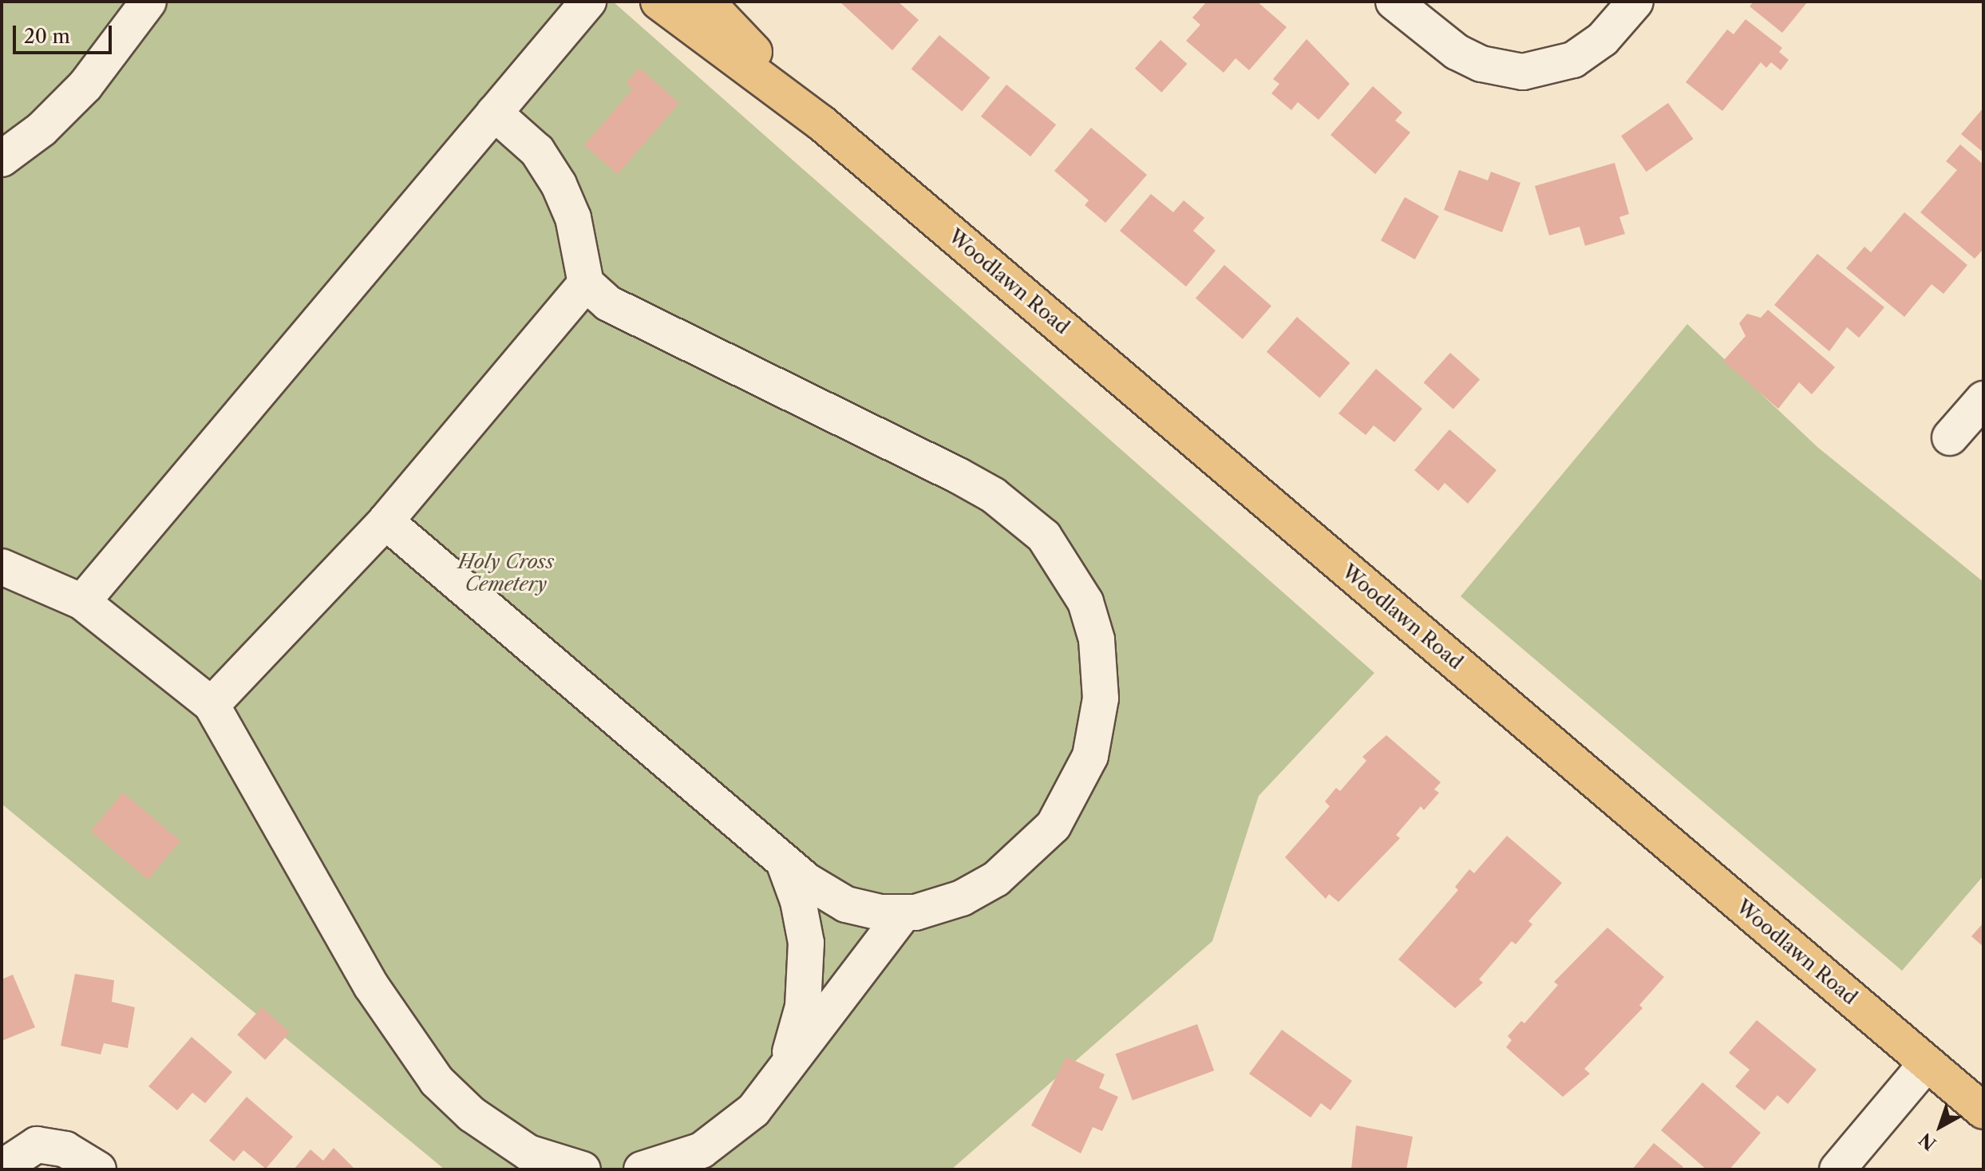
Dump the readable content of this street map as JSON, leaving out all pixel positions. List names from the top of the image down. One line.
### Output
{"streets":{"main road":["Woodlawn Road"]},"parks":["Holy Cross Cemetery"],"scale_bar":"20 m","north":"bottom left"}
